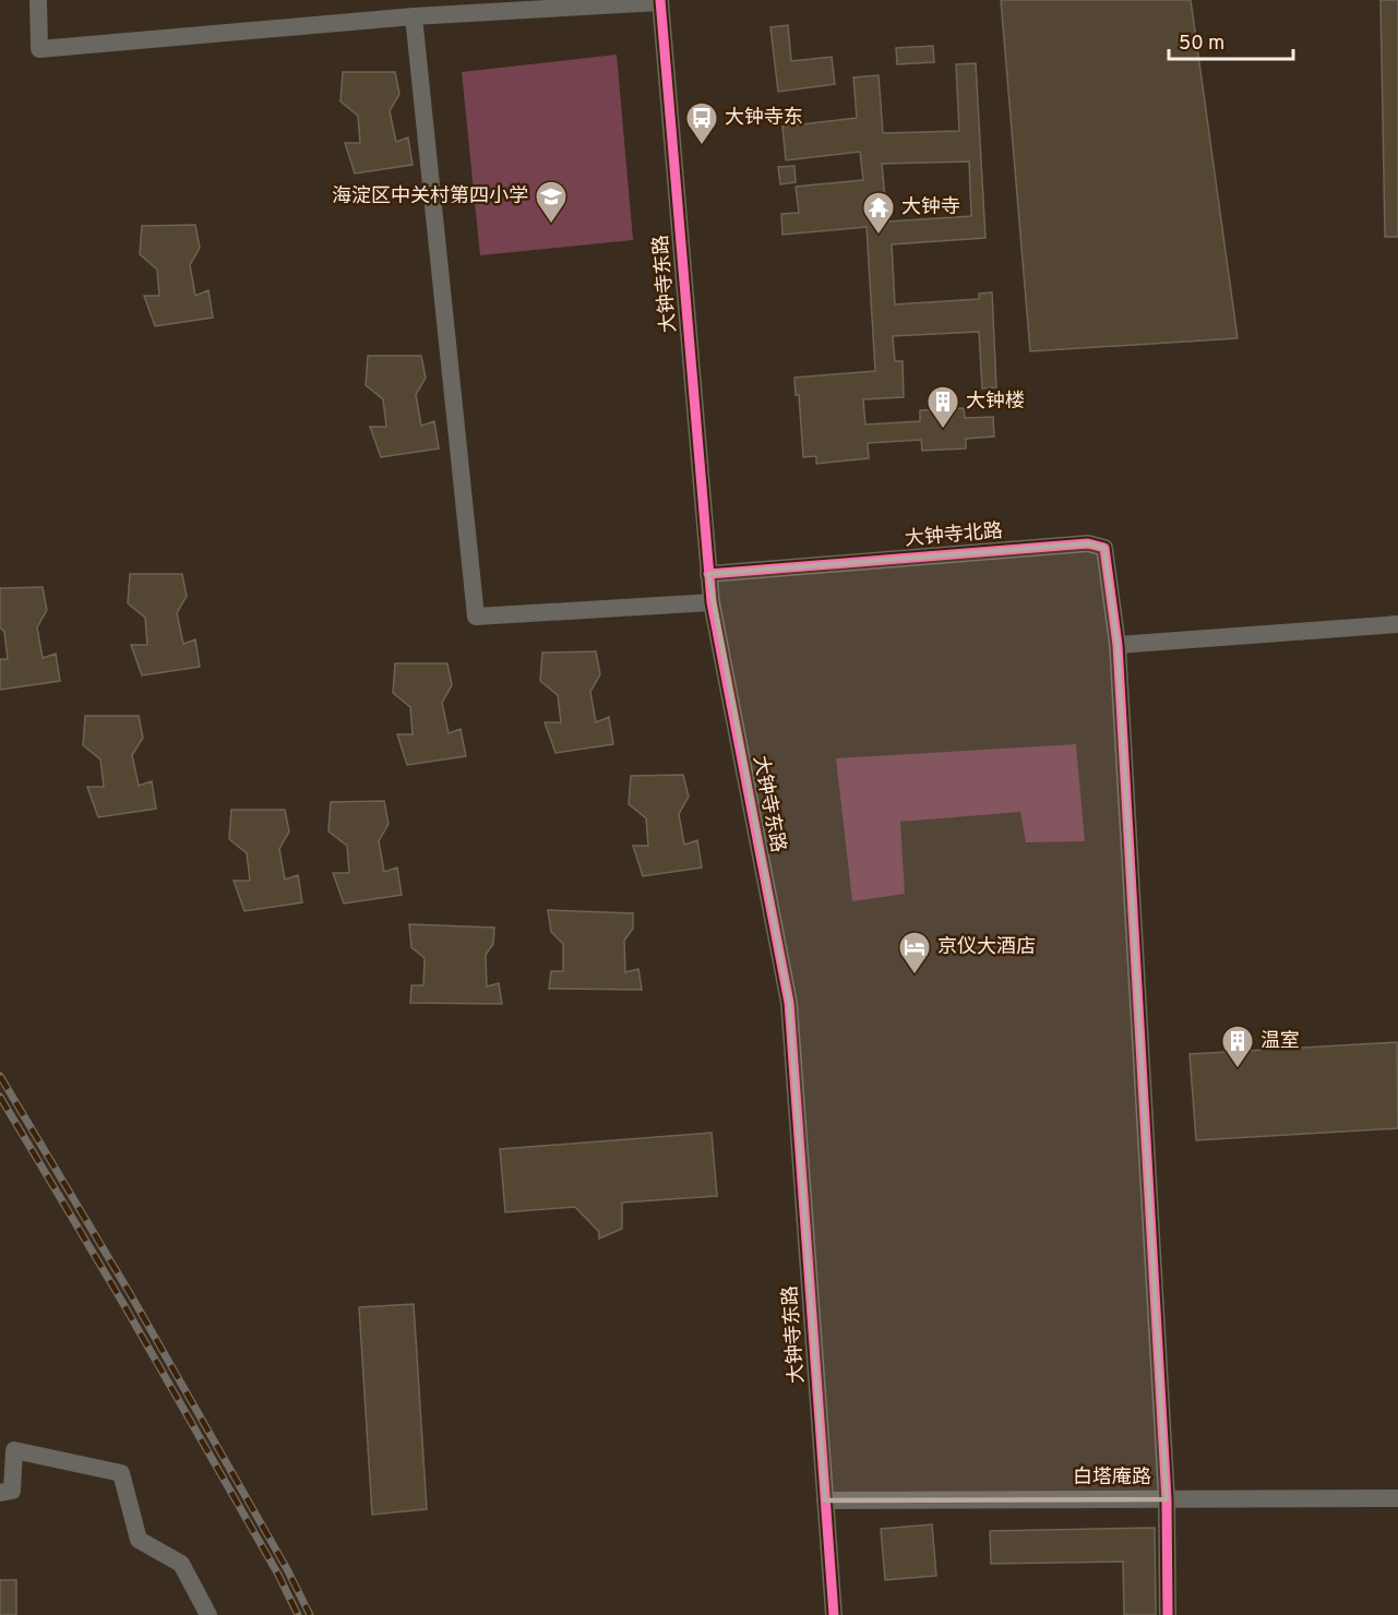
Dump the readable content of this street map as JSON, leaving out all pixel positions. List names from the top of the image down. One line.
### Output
{"streets":{"street":["大钟寺东路","大钟寺北路","白塔庵路"]},"crossings":[["大钟寺东路","大钟寺北路"],["大钟寺东路","白塔庵路"]],"places":{"bus stop":["大钟寺东"],"school or university":["海淀区中关村第四小学"],"temple":["大钟寺"],"building":["大钟楼","温室"],"hotel":["京仪大酒店"]},"scale_bar":"50 m"}
